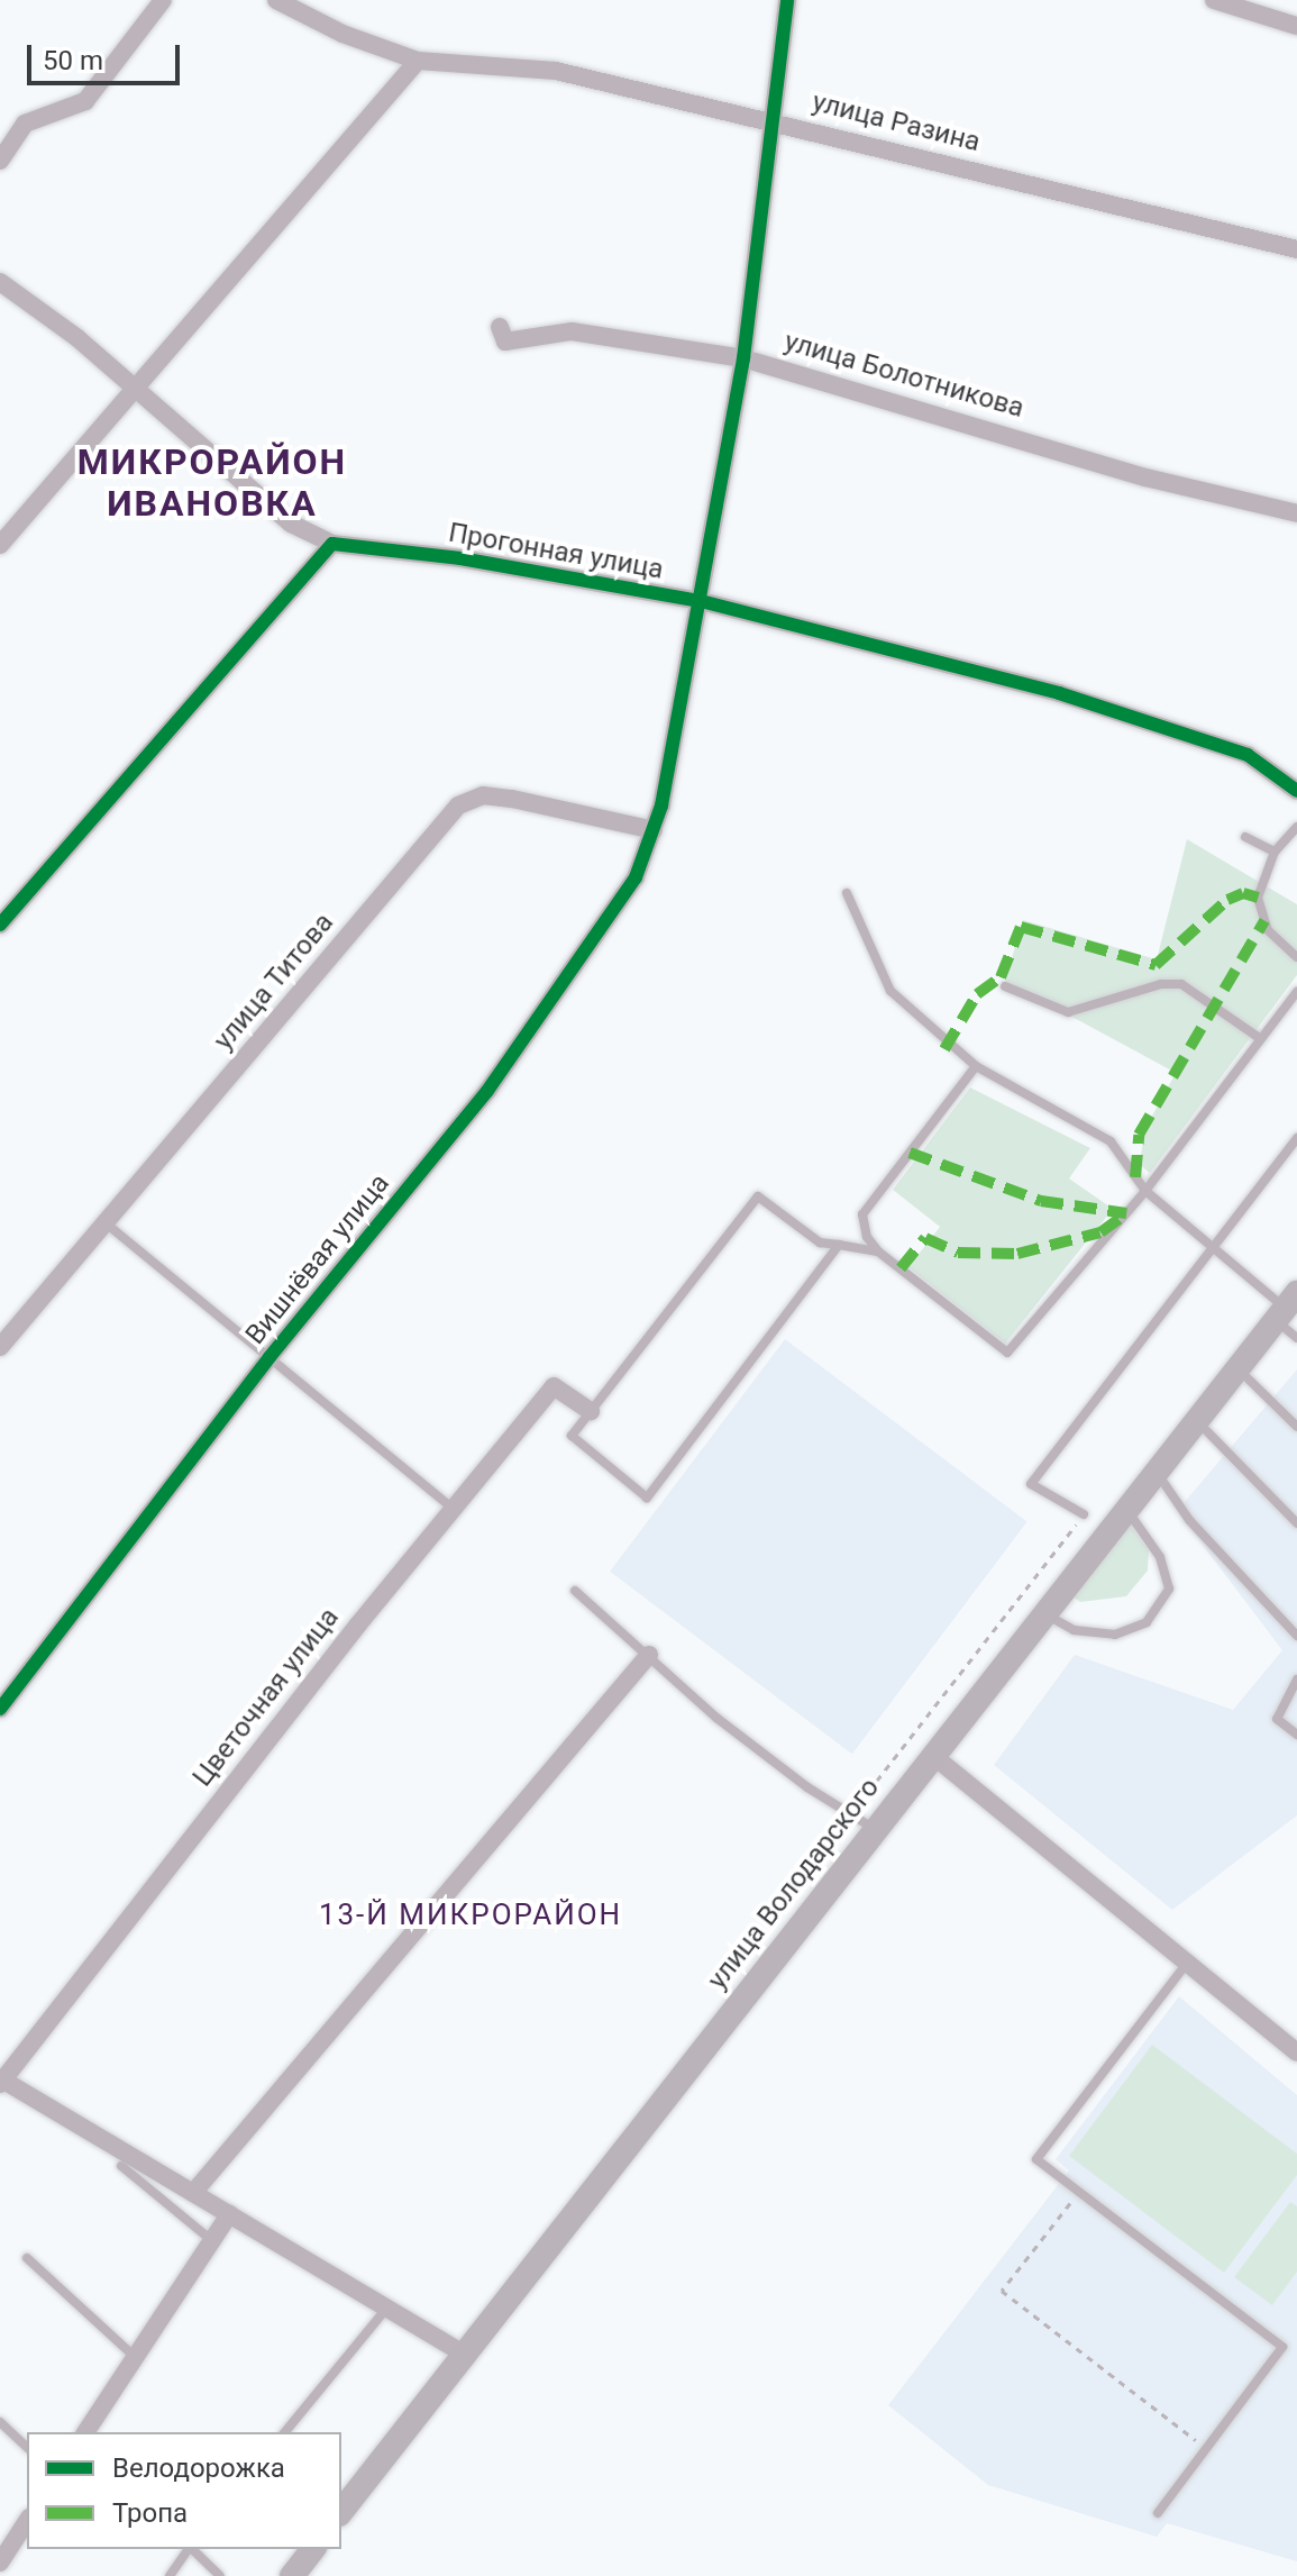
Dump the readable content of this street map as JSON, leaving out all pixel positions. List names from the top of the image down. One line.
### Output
{"streets":{"main road":["улица Володарского"],"street":["улица Разина","улица Болотникова","Прогонная улица","улица Титова","Вишнёвая улица","Цветочная улица"]},"crossings":[["улица Разина","Вишнёвая улица"],["улица Болотникова","Вишнёвая улица"],["Прогонная улица","Вишнёвая улица"],["улица Титова","Вишнёвая улица"]],"districts":["МИКРОРАЙОН ИВАНОВКА","13-Й МИКРОРАЙОН"],"legend":["Велодорожка","Тропа"],"scale_bar":"50 m"}
